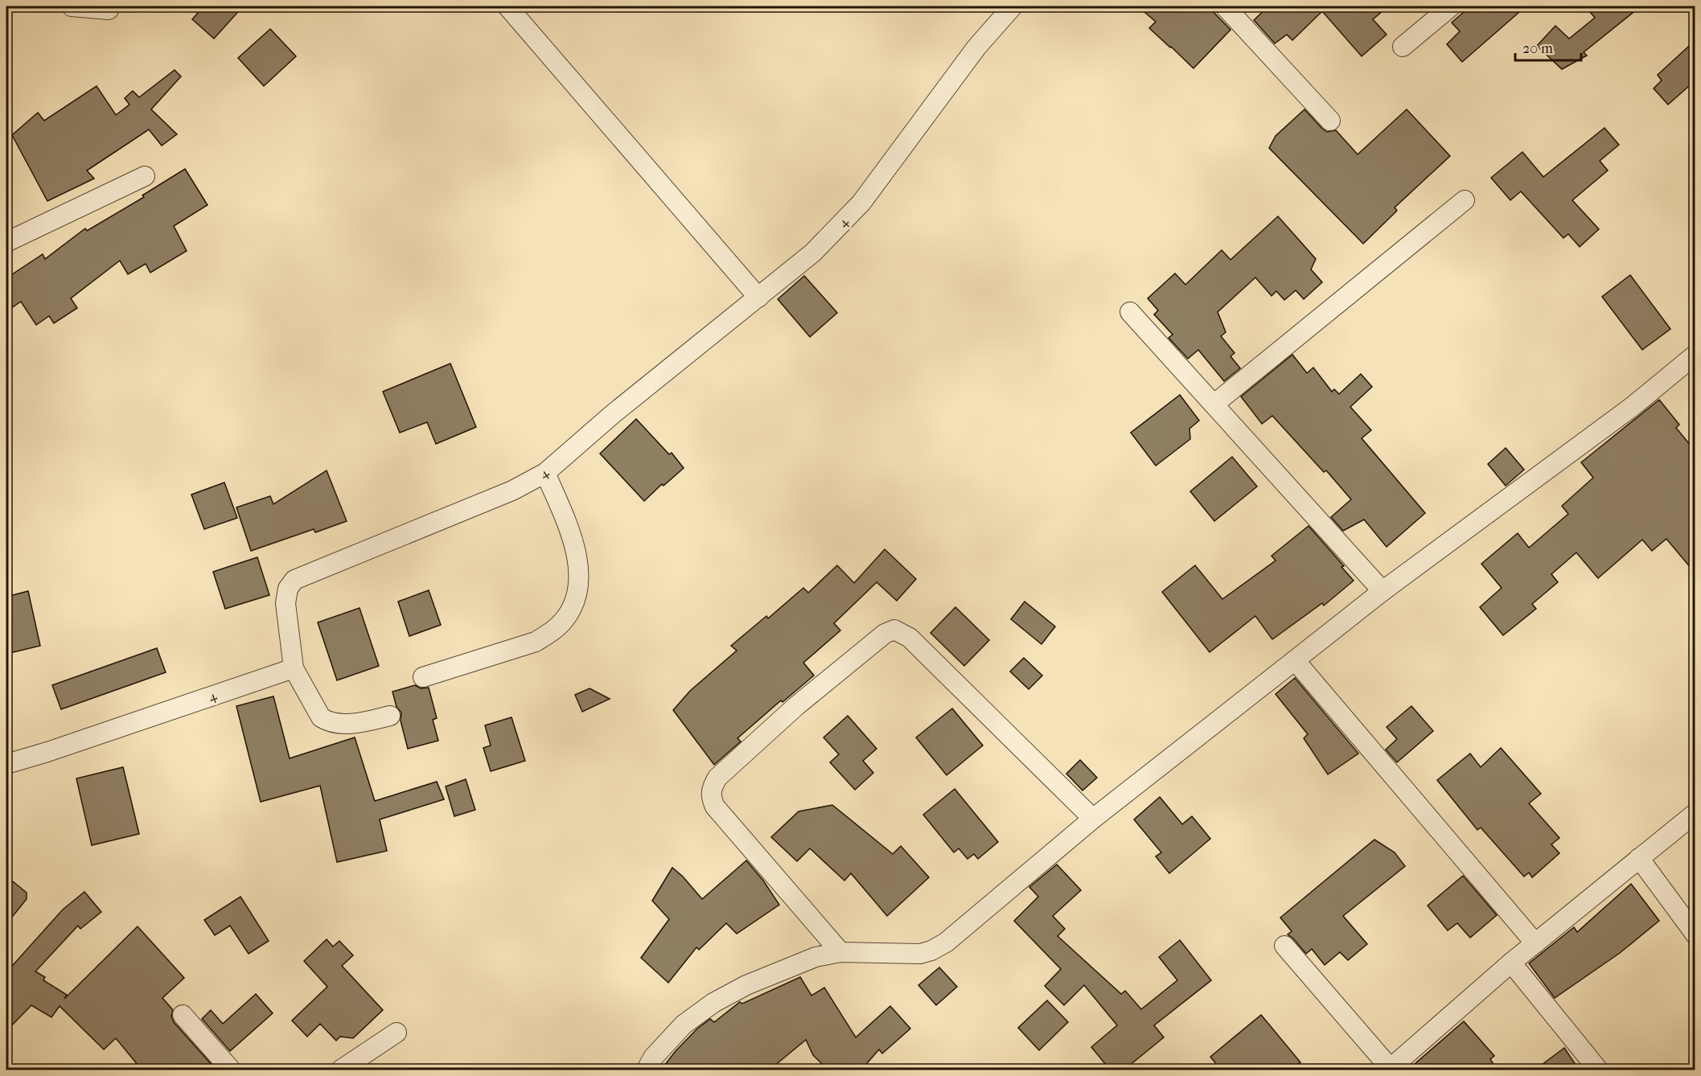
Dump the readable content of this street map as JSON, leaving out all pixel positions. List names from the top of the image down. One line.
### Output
{"streets":{"street":["4"]},"scale_bar":"20 m"}
